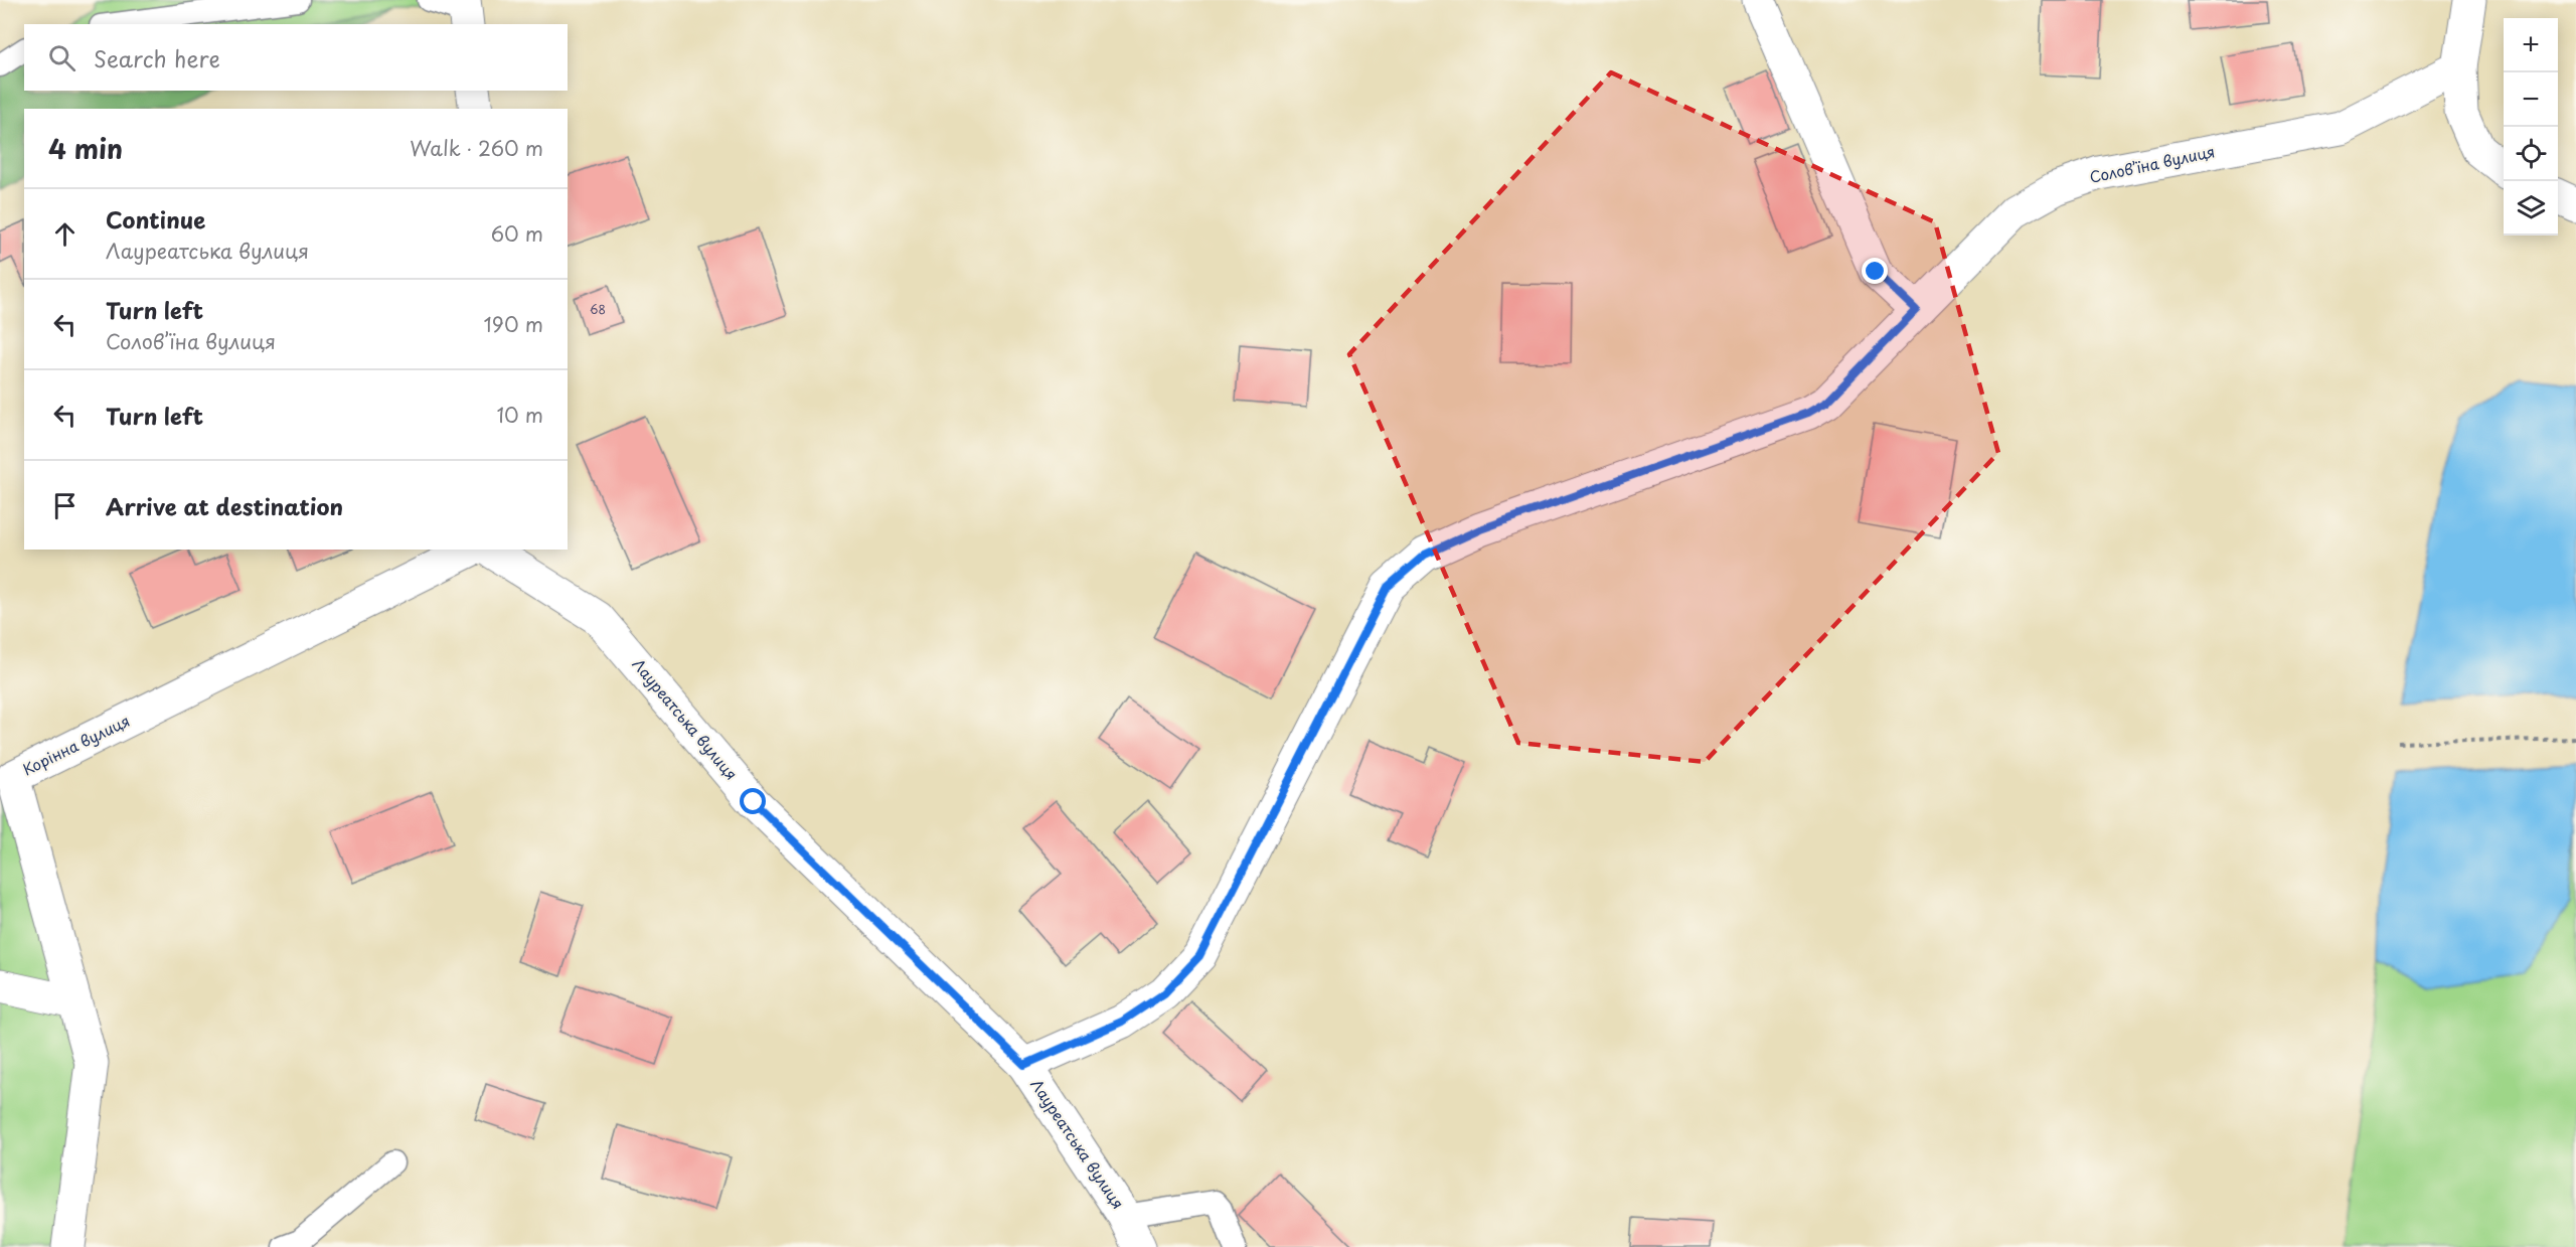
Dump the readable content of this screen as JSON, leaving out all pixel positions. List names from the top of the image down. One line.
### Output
{"streets":{"street":["Соловʼїна вулиця","Лауреатська вулиця","Корінна вулиця"]},"crossings":[["Соловʼїна вулиця","Лауреатська вулиця"]],"house_numbers":["68"],"page":{"map_buttons":["+","−"],"search":"Search here","heading":["4 min","Walk · 260 m"],"list":[["Continue","Лауреатська вулиця","60 m"],["Turn left","Соловʼїна вулиця","190 m"],["Turn left","10 m"],"Arrive at destination"]}}
